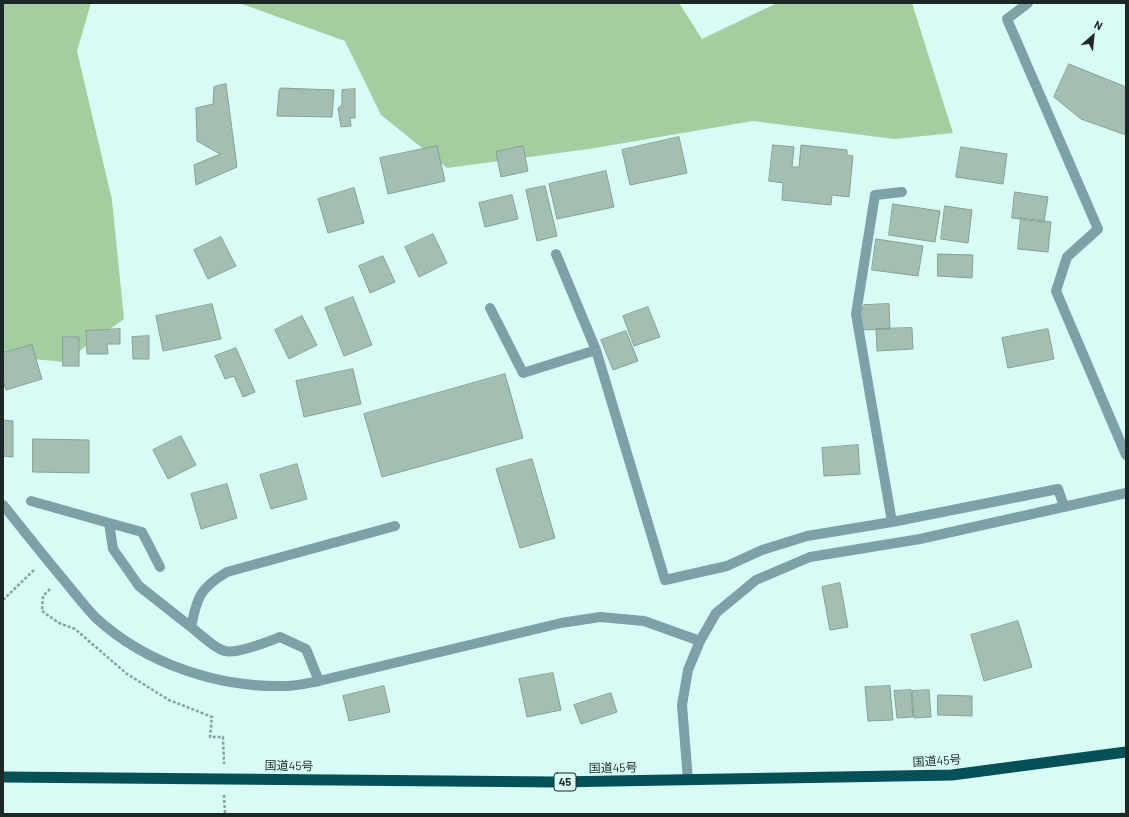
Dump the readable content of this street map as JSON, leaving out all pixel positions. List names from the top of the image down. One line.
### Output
{"streets":{"highway":["国道45号","45"]},"north":"top right"}
